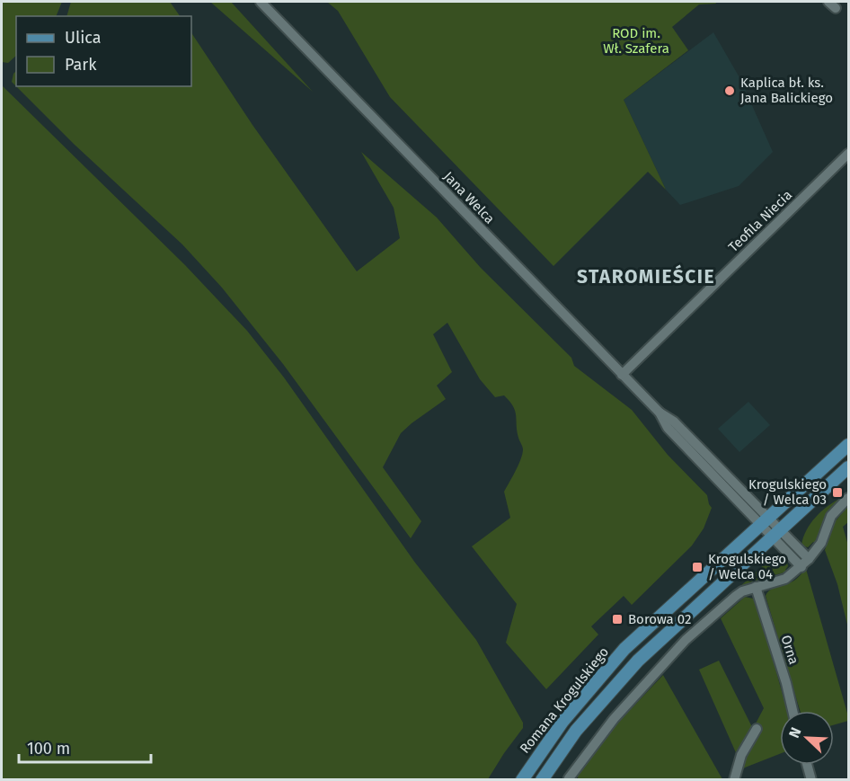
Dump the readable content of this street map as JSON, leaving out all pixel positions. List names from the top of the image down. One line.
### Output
{"streets":{"main road":["Romana Krogulskiego"],"street":["Jana Welca","Teofila Niecia","Orna"]},"crossings":[["Jana Welca","Teofila Niecia"],["Jana Welca","Romana Krogulskiego"]],"districts":["STAROMIEŚCIE"],"parks":["ROD im. Wł. Szafera"],"places":{"other":["Kaplica bł. ks. Jana Balickiego"],"transit":["Krogulskiego / Welca 03","Krogulskiego / Welca 04","Borowa 02"]},"legend":["Ulica","Park"],"scale_bar":"100 m","north":"top left"}
